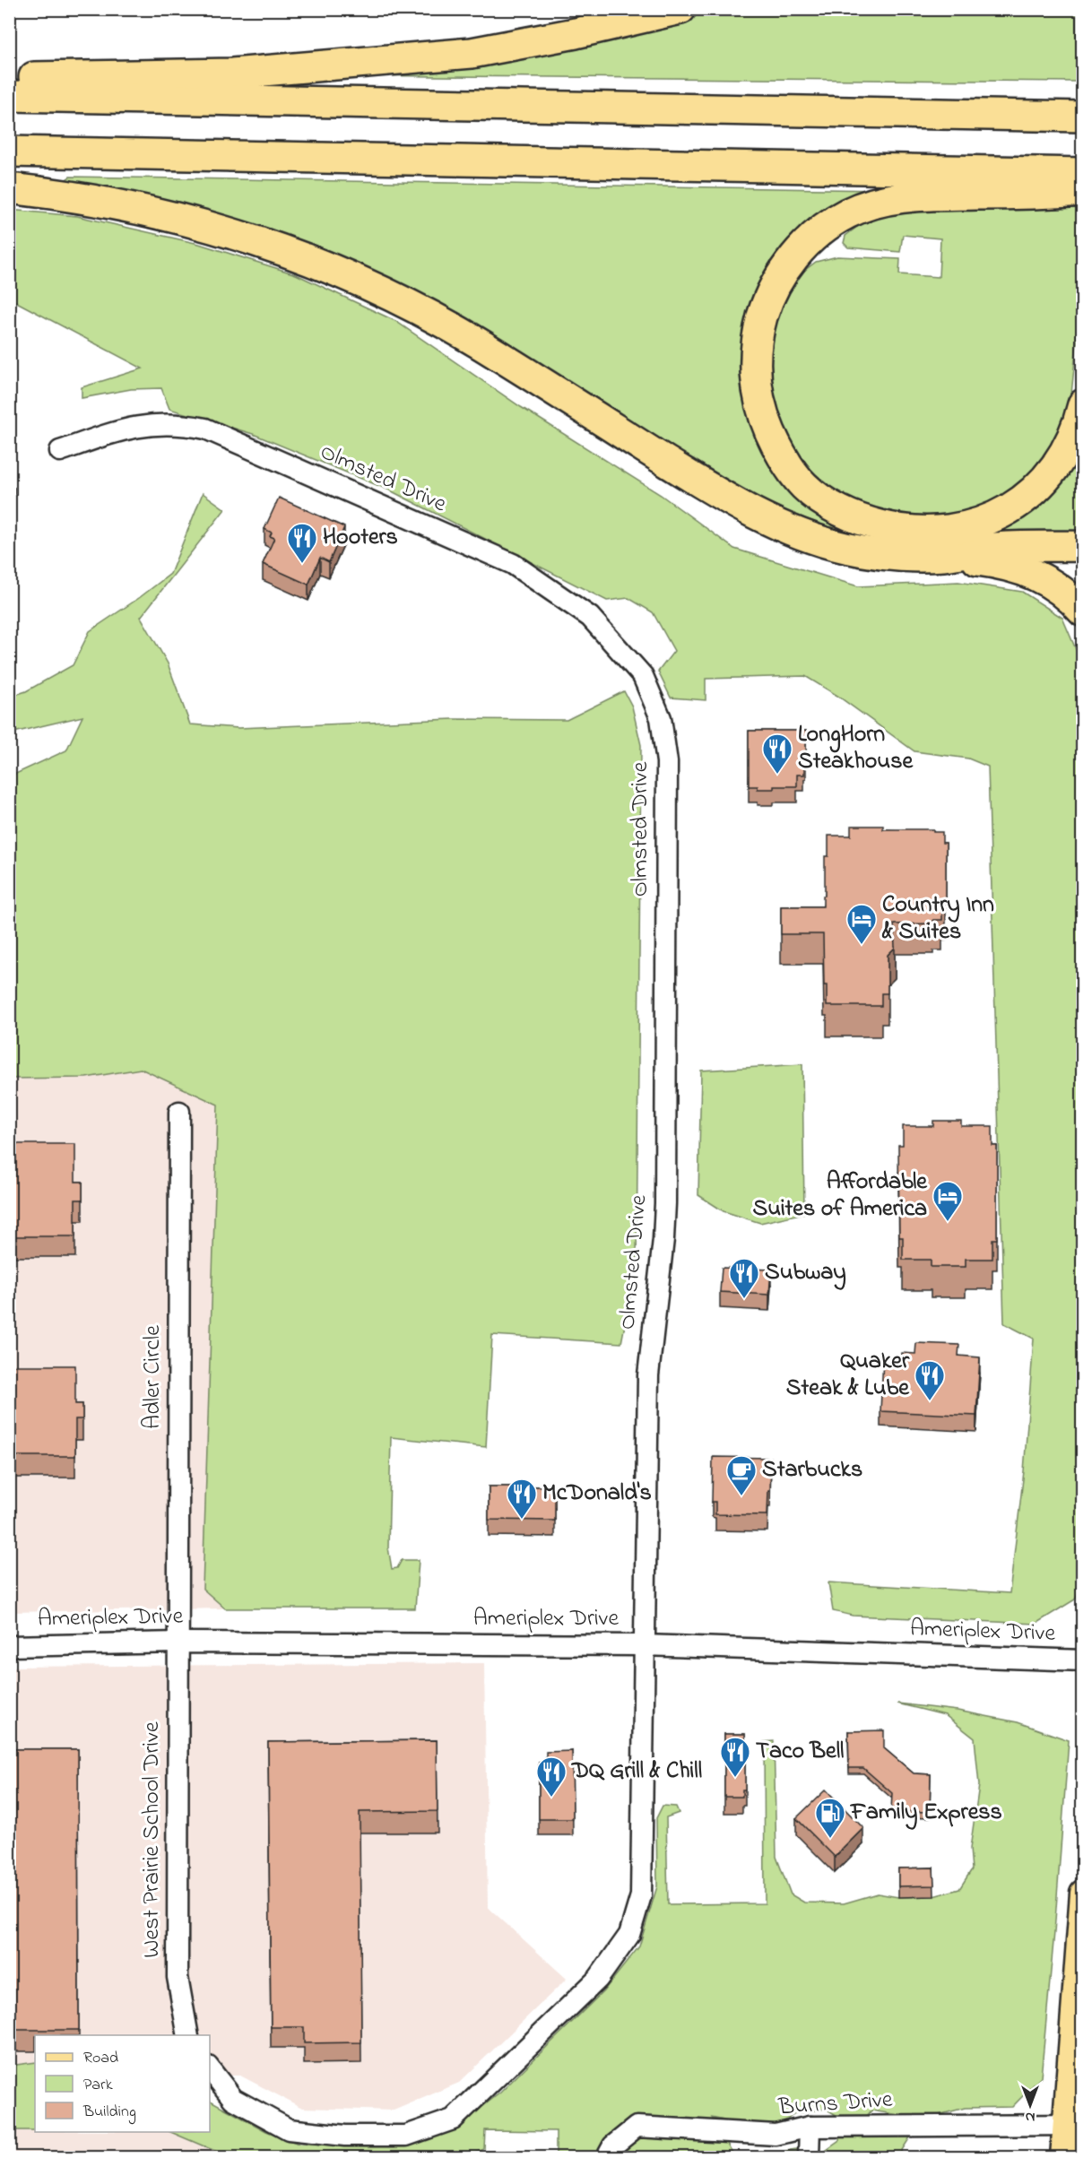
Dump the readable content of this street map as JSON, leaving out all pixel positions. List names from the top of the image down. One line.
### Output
{"streets":{"street":["Olmsted Drive","Adler Circle","Ameriplex Drive","West Prairie School Drive","Burns Drive"]},"crossings":[["Olmsted Drive","Ameriplex Drive"],["Adler Circle","Ameriplex Drive"],["Adler Circle","West Prairie School Drive"],["Ameriplex Drive","West Prairie School Drive"]],"places":{"restaurant":["Hooters","LongHorn Steakhouse","Subway","Quaker Steak & Lube","McDonald's","Taco Bell","DQ Grill & Chill"],"hotel":["Country Inn & Suites","Affordable Suites of America"],"cafe":["Starbucks"],"fuel station":["Family Express"]},"legend":["Road","Park","Building"],"north":"bottom"}
